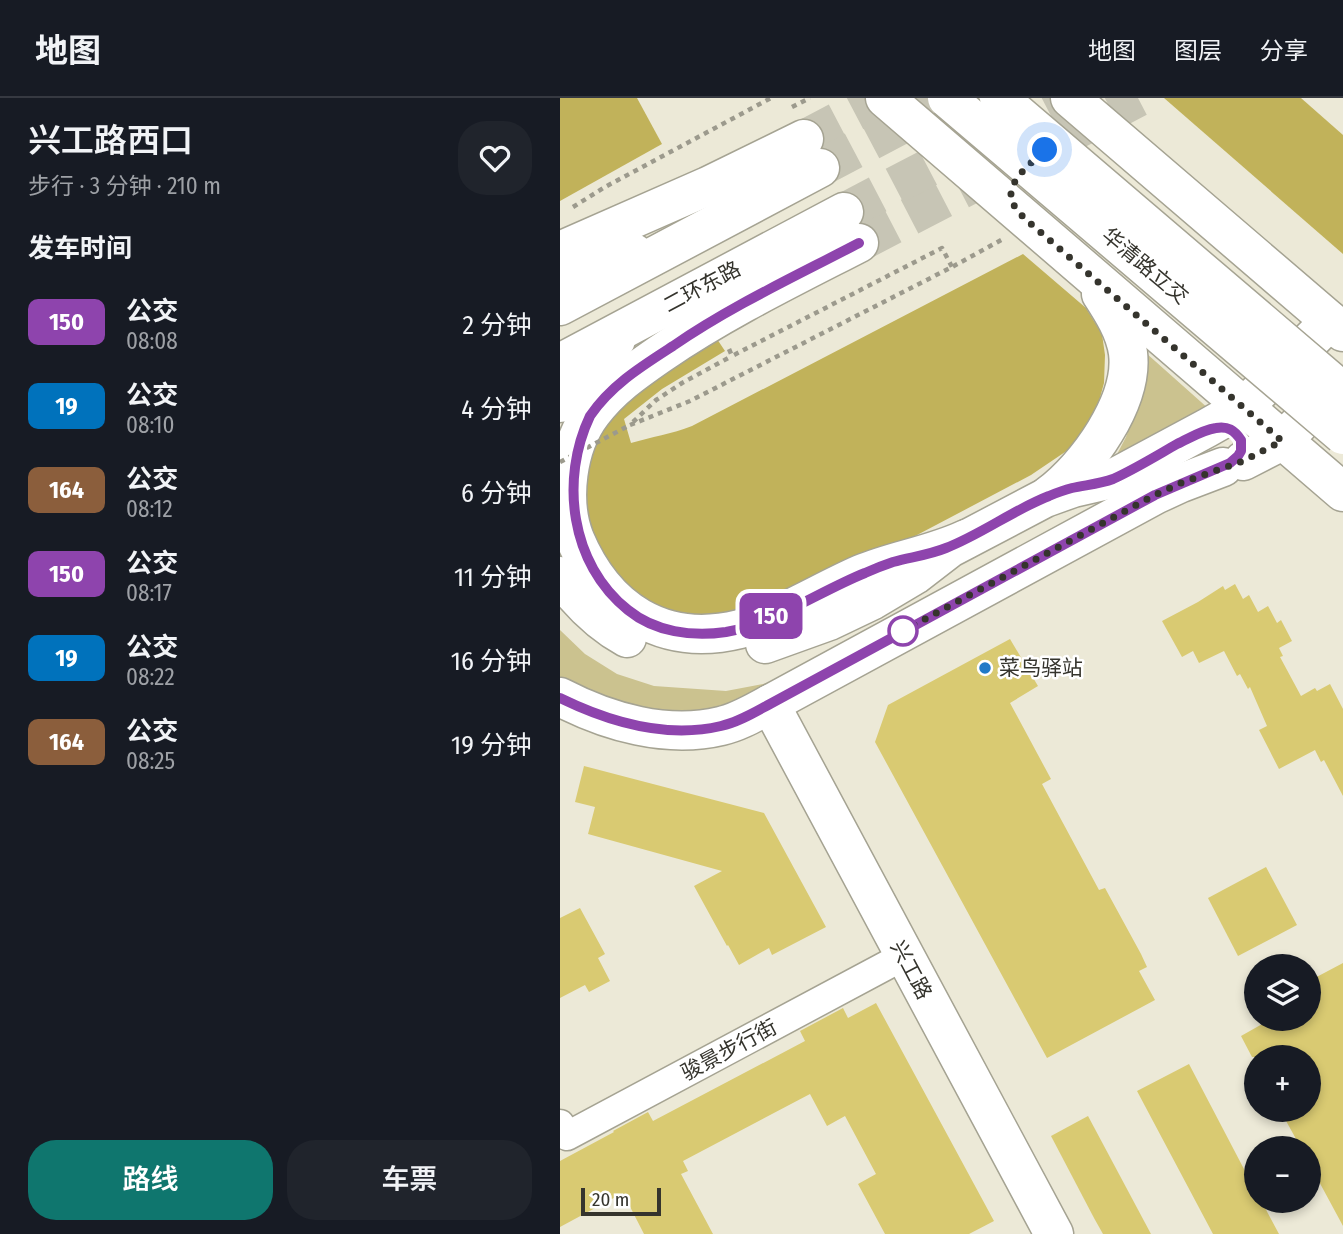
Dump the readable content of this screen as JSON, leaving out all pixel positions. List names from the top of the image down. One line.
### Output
{"streets":{"main road":["华清路立交","二环东路","兴工路"],"street":["骏景步行街"]},"crossings":[["兴工路","骏景步行街"]],"places":["菜鸟驿站"],"lines":["bus line 150"],"scale_bar":"20 m","page":{"header":"地图","nav":["地图","图层","分享"],"heading":[["兴工路西口","步行 · 3 分钟 · 210 m"],"发车时间"],"on_map":"150","list":[{"mark":"150","name":"公交","note":"08:08","value":"2 分钟"},{"mark":"19","name":"公交","note":"08:10","value":"4 分钟"},{"mark":"164","name":"公交","note":"08:12","value":"6 分钟"},{"mark":"150","name":"公交","note":"08:17","value":"11 分钟"},{"mark":"19","name":"公交","note":"08:22","value":"16 分钟"},{"mark":"164","name":"公交","note":"08:25","value":"19 分钟"}],"map_buttons":["+","−"],"buttons":["路线","车票"],"scale":"20 m"}}
